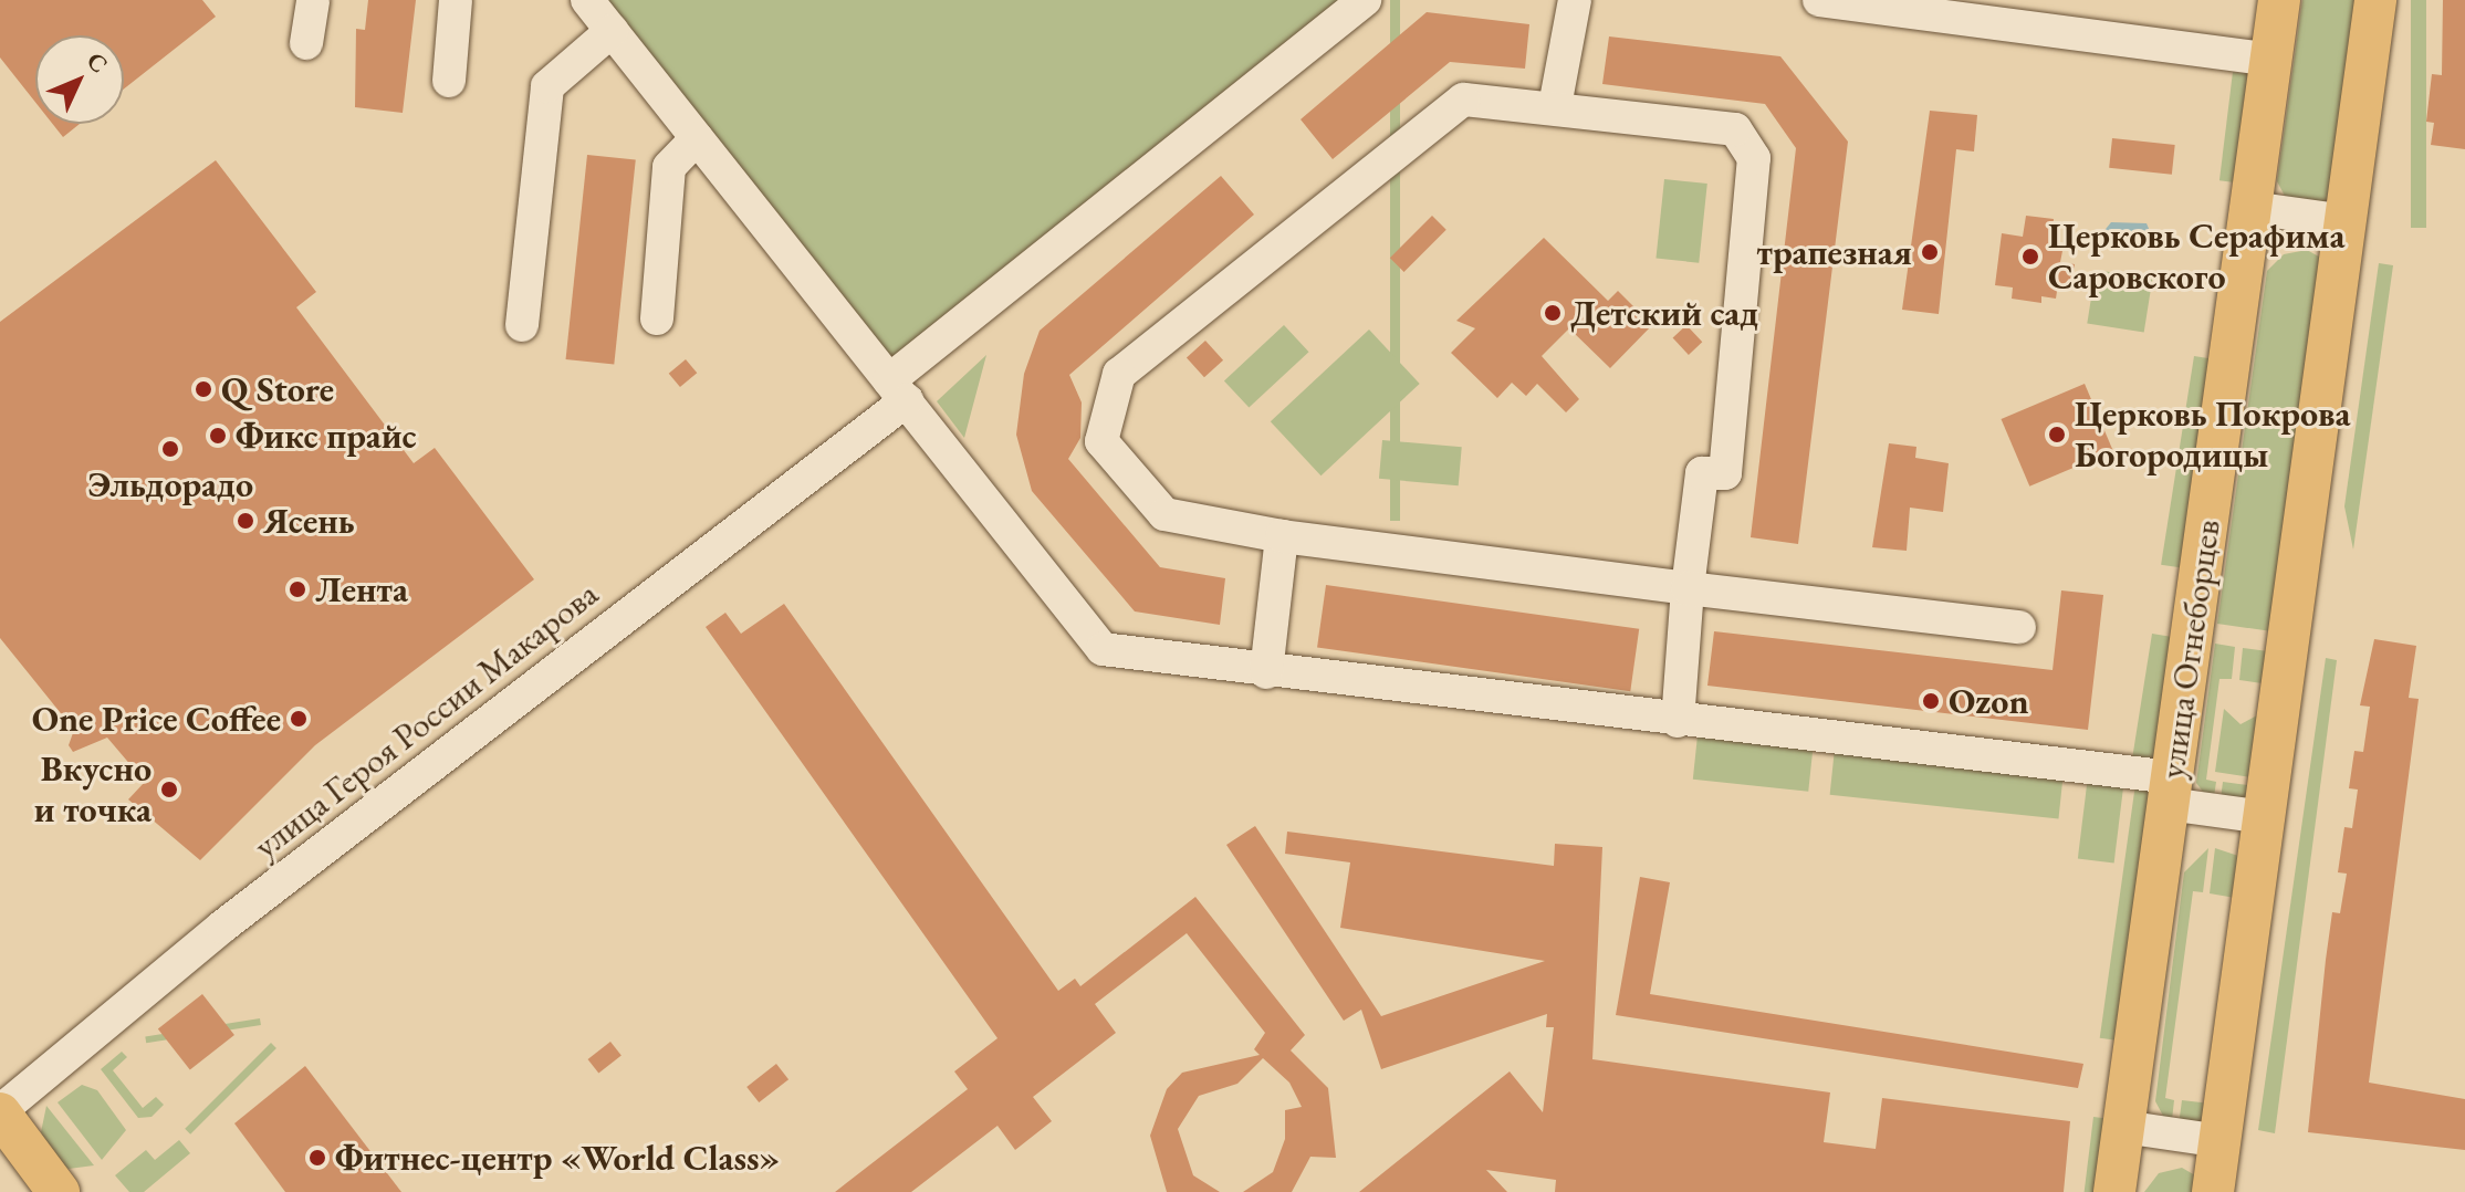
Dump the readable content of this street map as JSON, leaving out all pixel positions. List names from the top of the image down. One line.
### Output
{"streets":{"main road":["улица Огнеборцев"],"street":["улица Героя России Макарова"]},"places":["трапезная","Церковь Серафима Саровского","Детский сад","Q Store","Церковь Покрова Богородицы","Фикс прайс","Эльдорадо","Ясень","Лента","Ozon","One Price Coffee","Вкусно и точка","Фитнес-центр «World Class»"],"north":"top right"}
